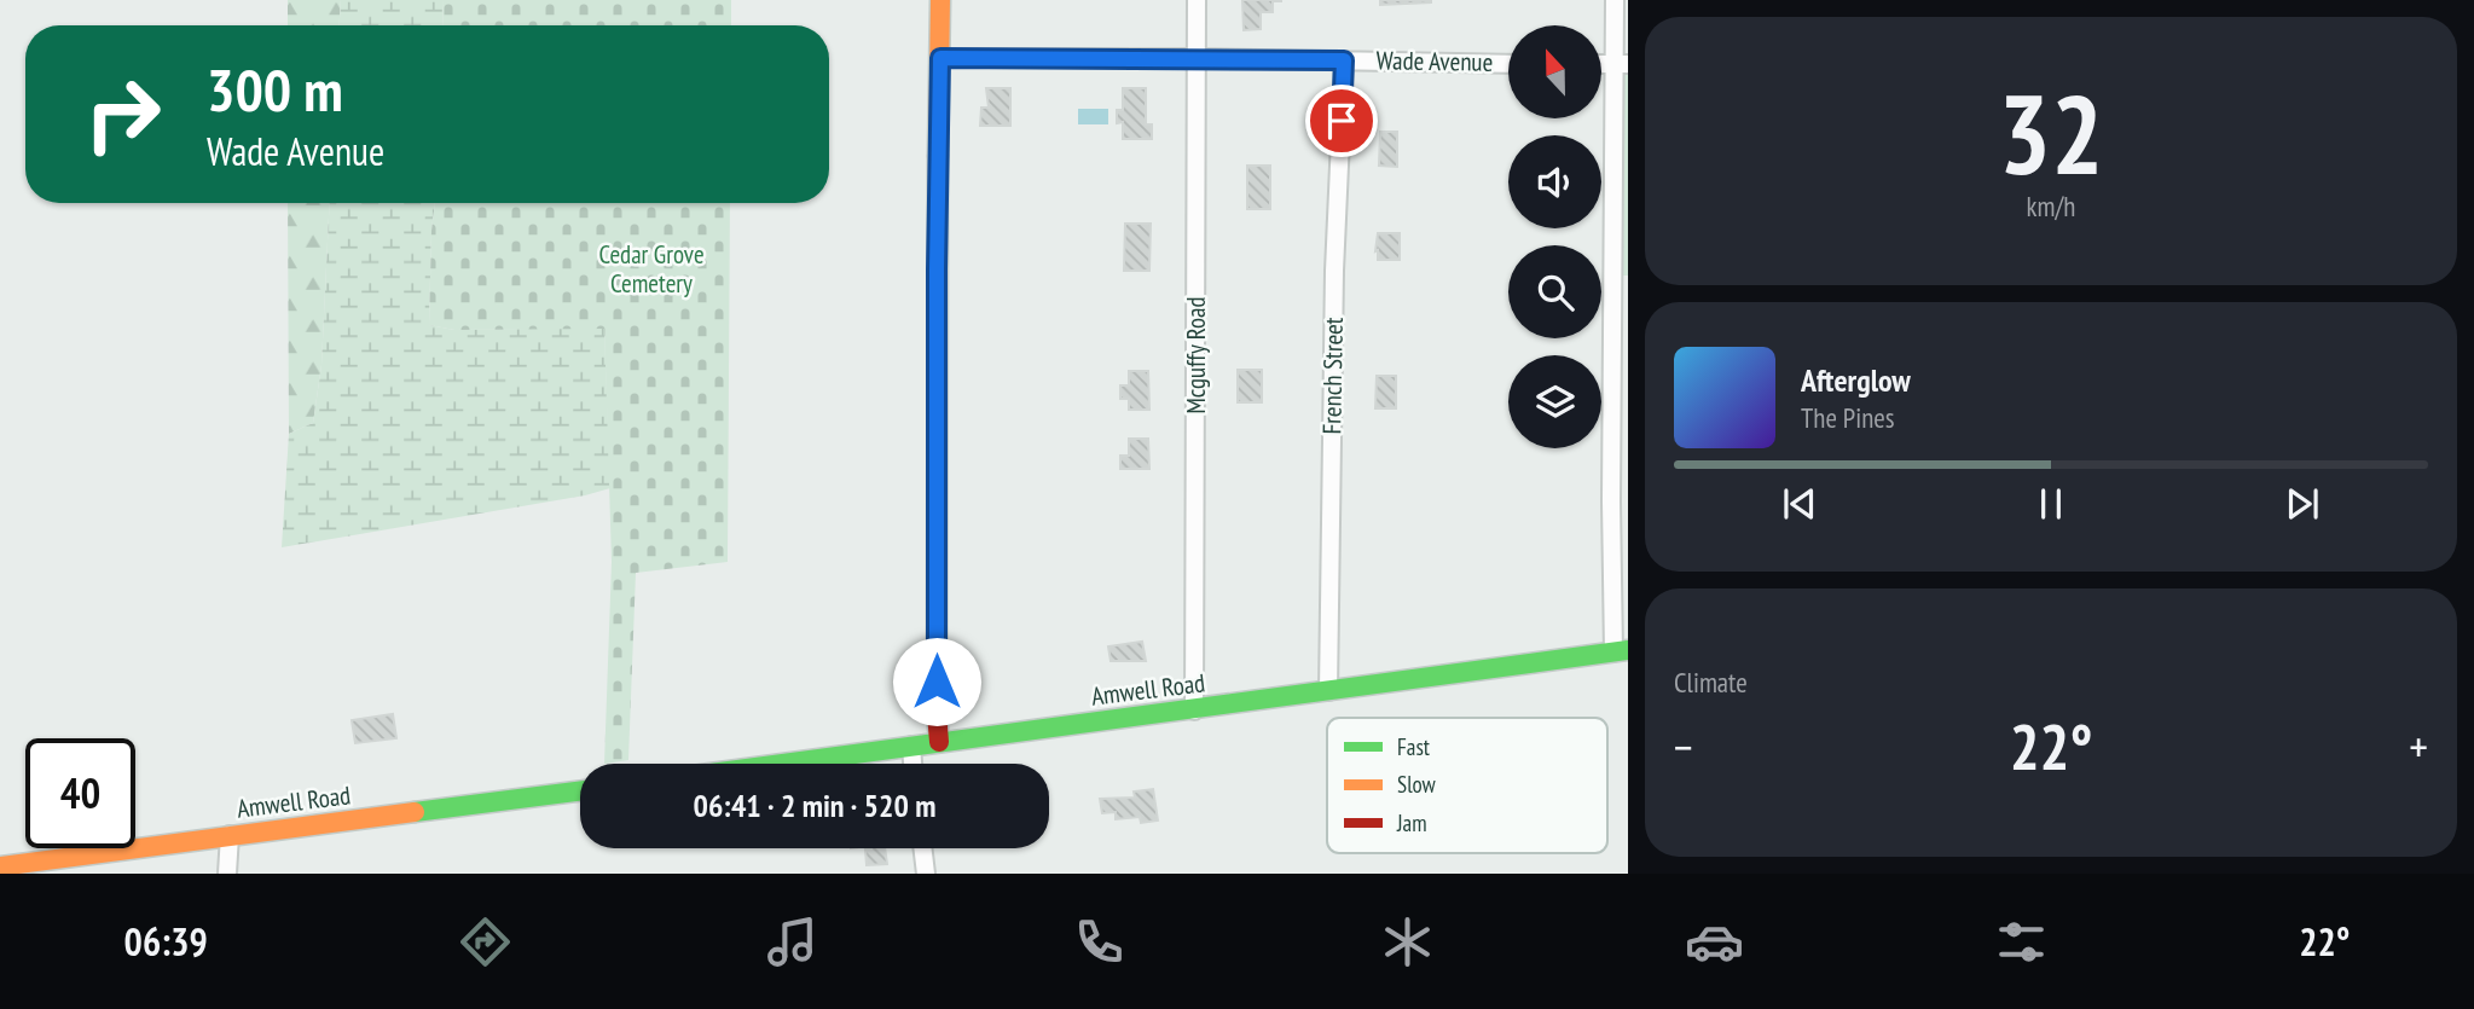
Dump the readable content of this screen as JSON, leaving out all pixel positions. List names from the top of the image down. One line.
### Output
{"streets":{"main road":["Amwell Road"],"street":["Wade Avenue","Mcguffy Road","French Street"]},"crossings":[["Wade Avenue","Mcguffy Road"],["Wade Avenue","French Street"],["Mcguffy Road","Amwell Road"],["French Street","Amwell Road"]],"parks":["Cedar Grove Cemetery"],"legend":["Fast","Slow","Jam"],"north":"top","page":{"tile":[["32","km/h"],"Climate"],"turn":["300 m","Wade Avenue"],"song":["Afterglow","The Pines"],"heat":["−","22°","+"],"limit":"40","trip":"06:41 · 2 min · 520 m","tabs":["06:39","22°"]}}
